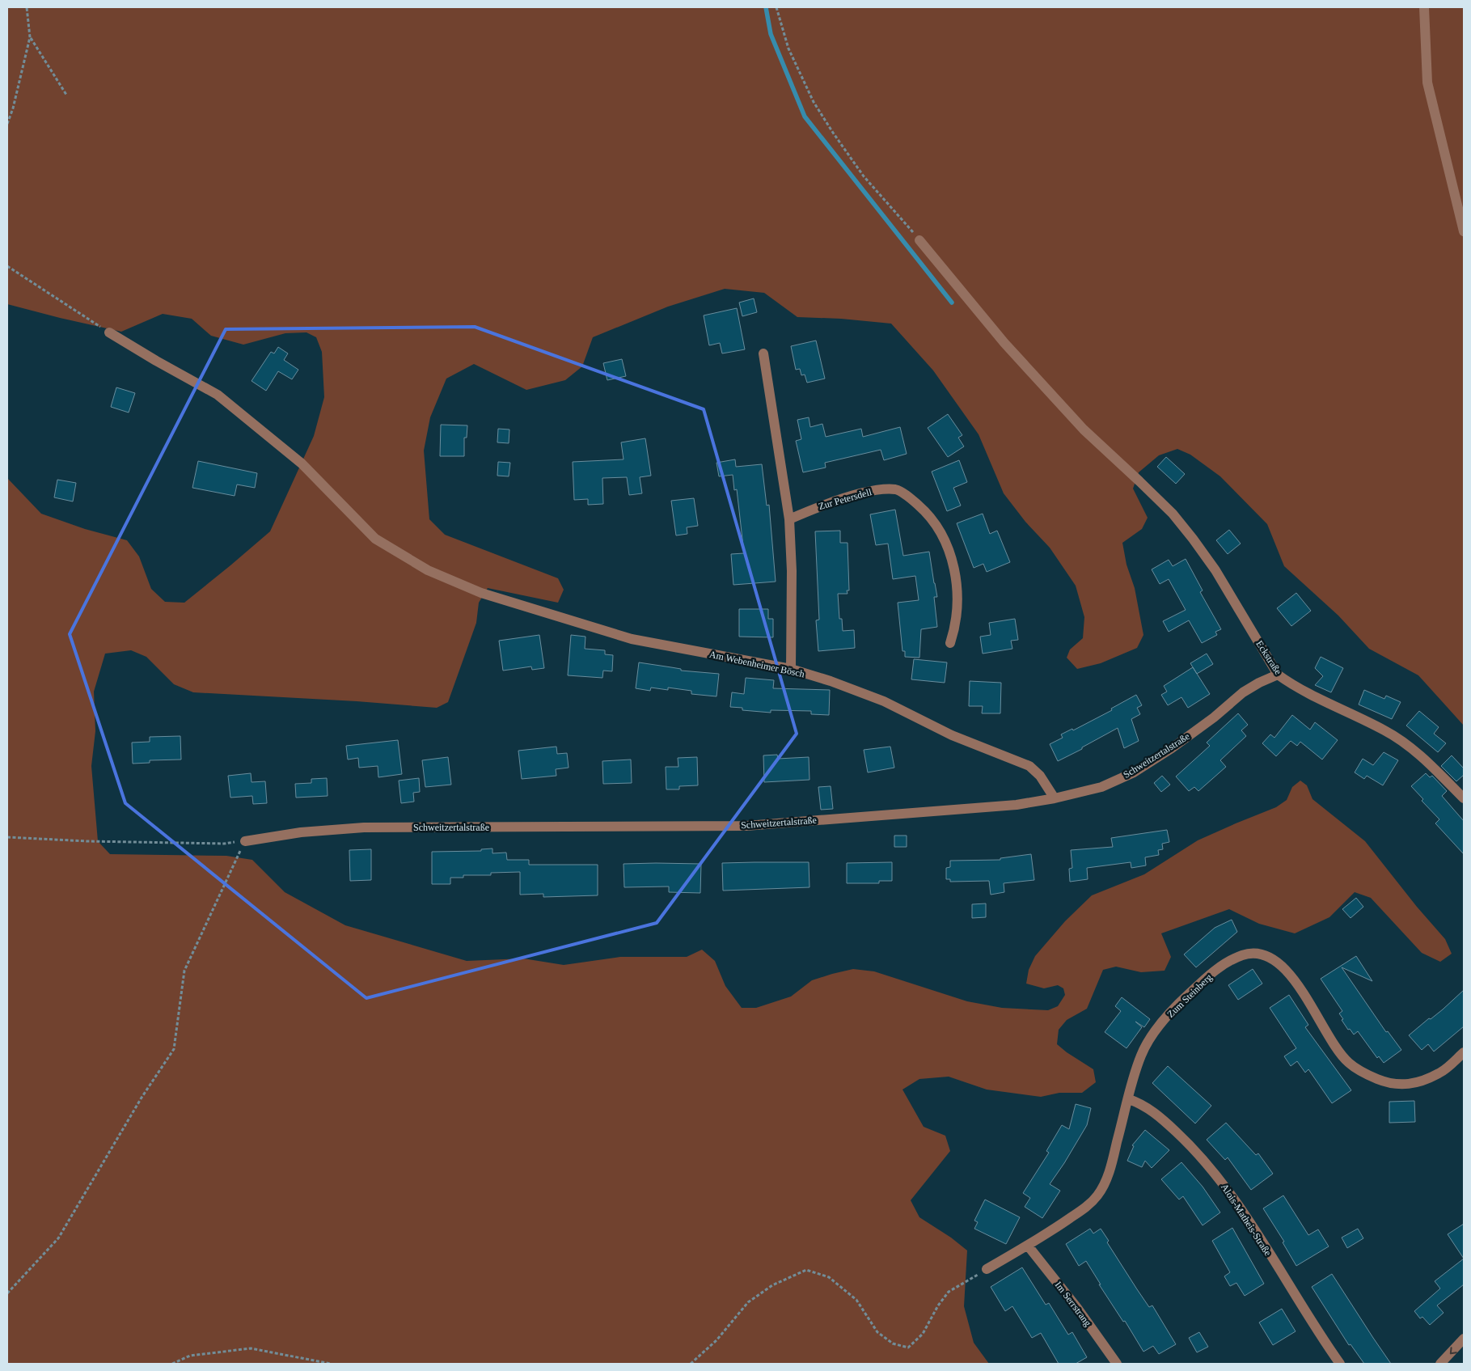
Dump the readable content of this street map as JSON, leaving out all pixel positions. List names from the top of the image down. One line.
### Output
{"streets":{"street":["Zur Petersdell","Eckstraße","Am Webenheimer Bösch","Schweitzertalstraße","Zum Steinberg","Alois-Matheis-Straße","Im Serrstrang"]},"crossings":[["Eckstraße","Schweitzertalstraße"],["Am Webenheimer Bösch","Schweitzertalstraße"],["Zum Steinberg","Alois-Matheis-Straße"],["Zum Steinberg","Im Serrstrang"]]}
